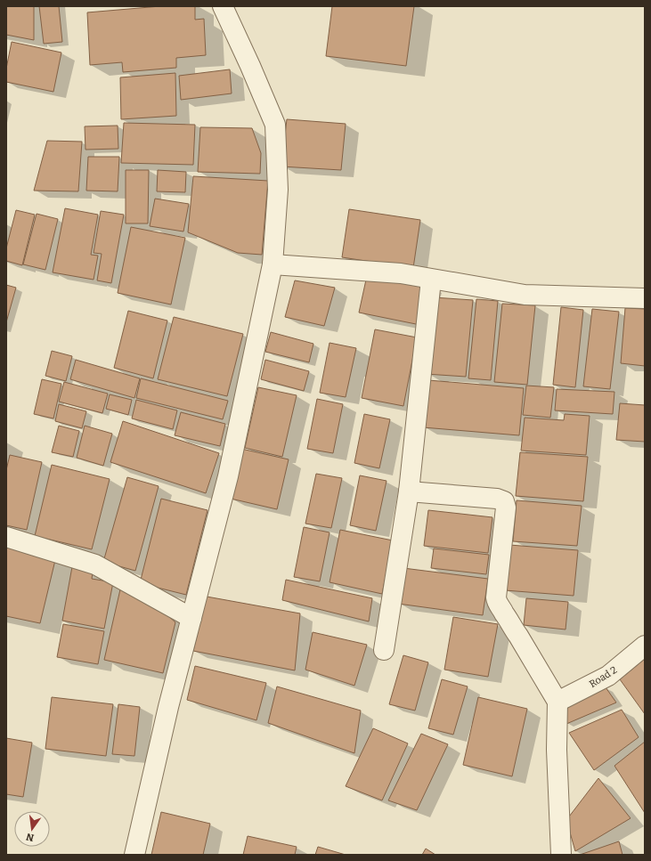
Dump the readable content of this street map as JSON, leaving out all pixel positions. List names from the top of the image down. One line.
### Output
{"streets":{"street":["Road 2"]},"north":"bottom"}
